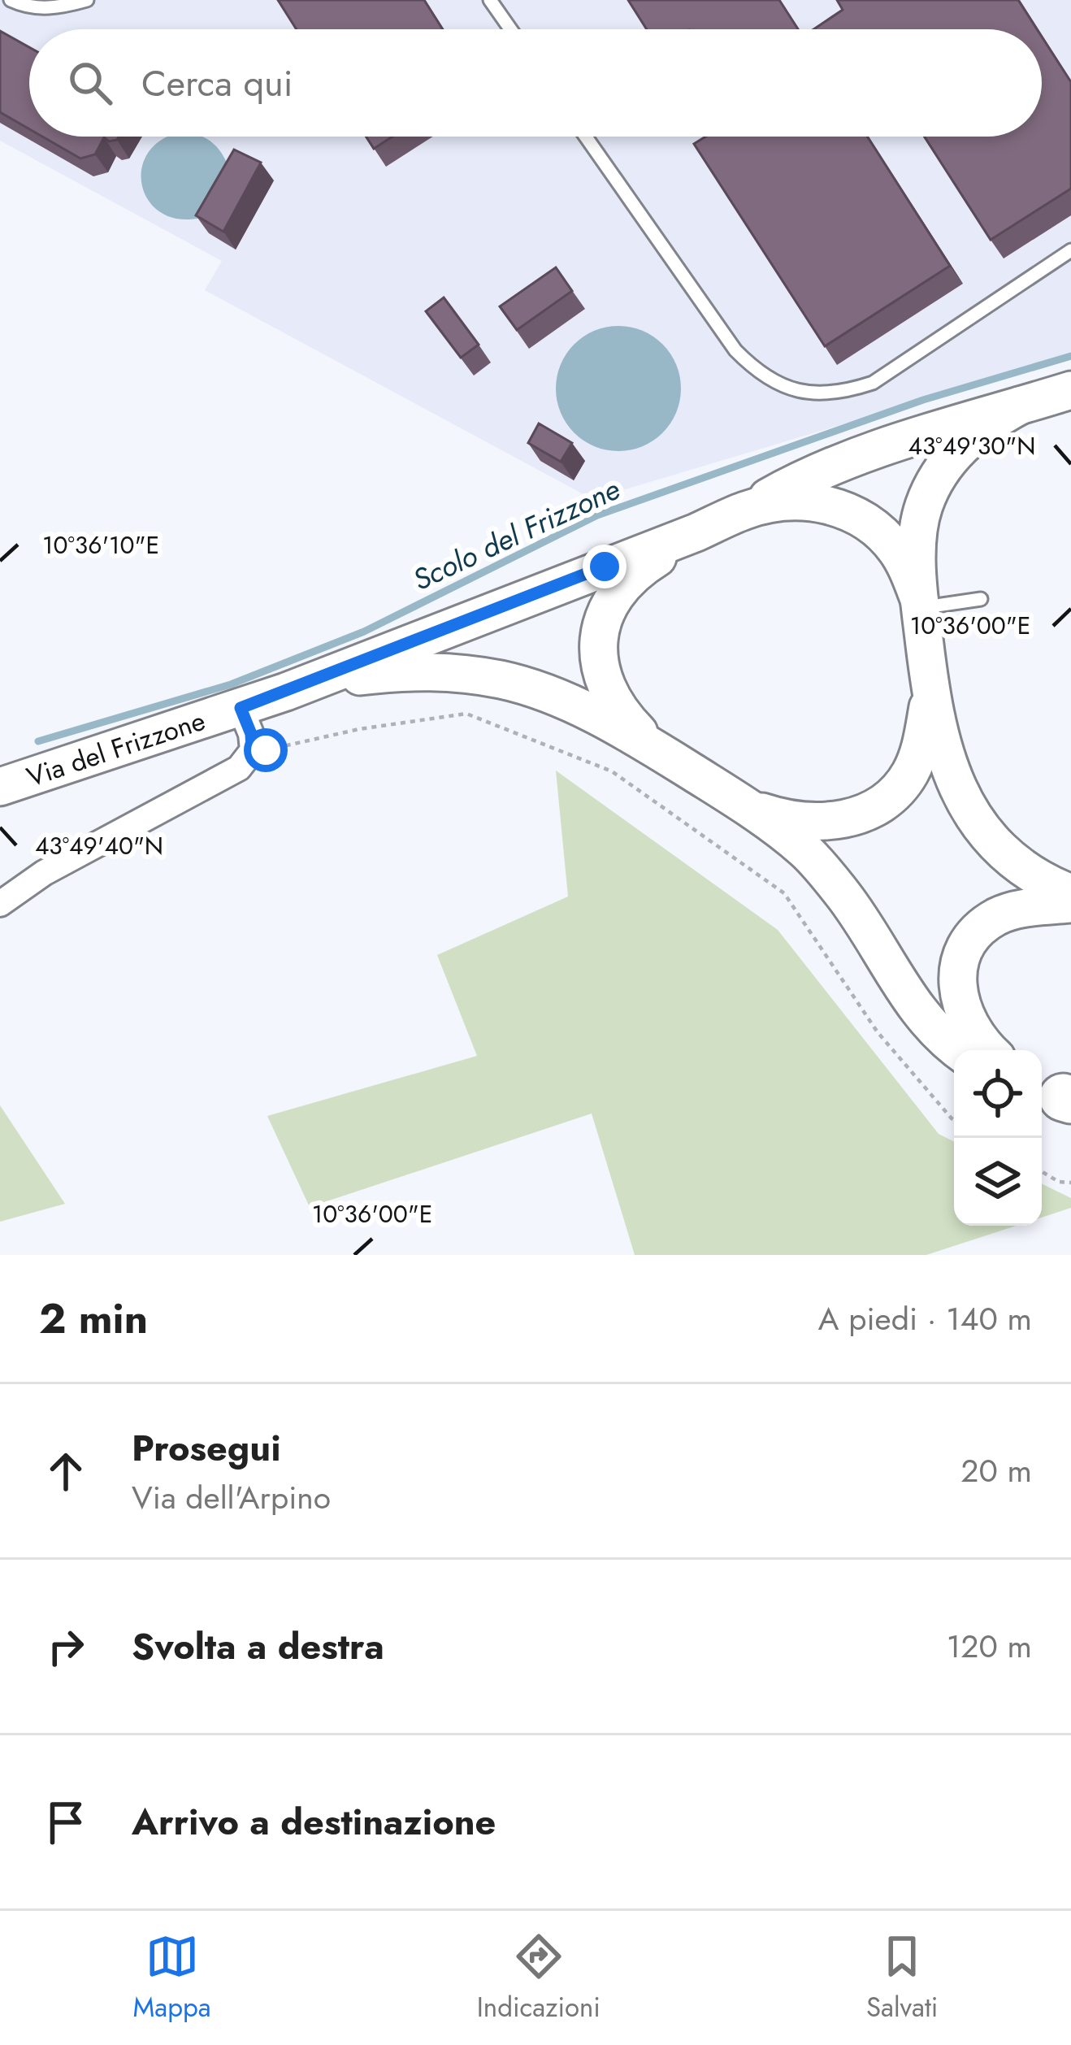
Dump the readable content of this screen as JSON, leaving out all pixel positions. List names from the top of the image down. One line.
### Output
{"streets":{"main road":["Via del Frizzone"]},"water":["Scolo del Frizzone"],"page":{"search":"Cerca qui","heading":["2 min","A piedi · 140 m"],"list":[["Prosegui","Via dell'Arpino","20 m"],["Svolta a destra","120 m"],"Arrivo a destinazione"],"nav":["Mappa","Indicazioni","Salvati"]},"coordinates":["43°49'30\"N","10°36'10\"E","10°36'00\"E","43°49'40\"N"]}
